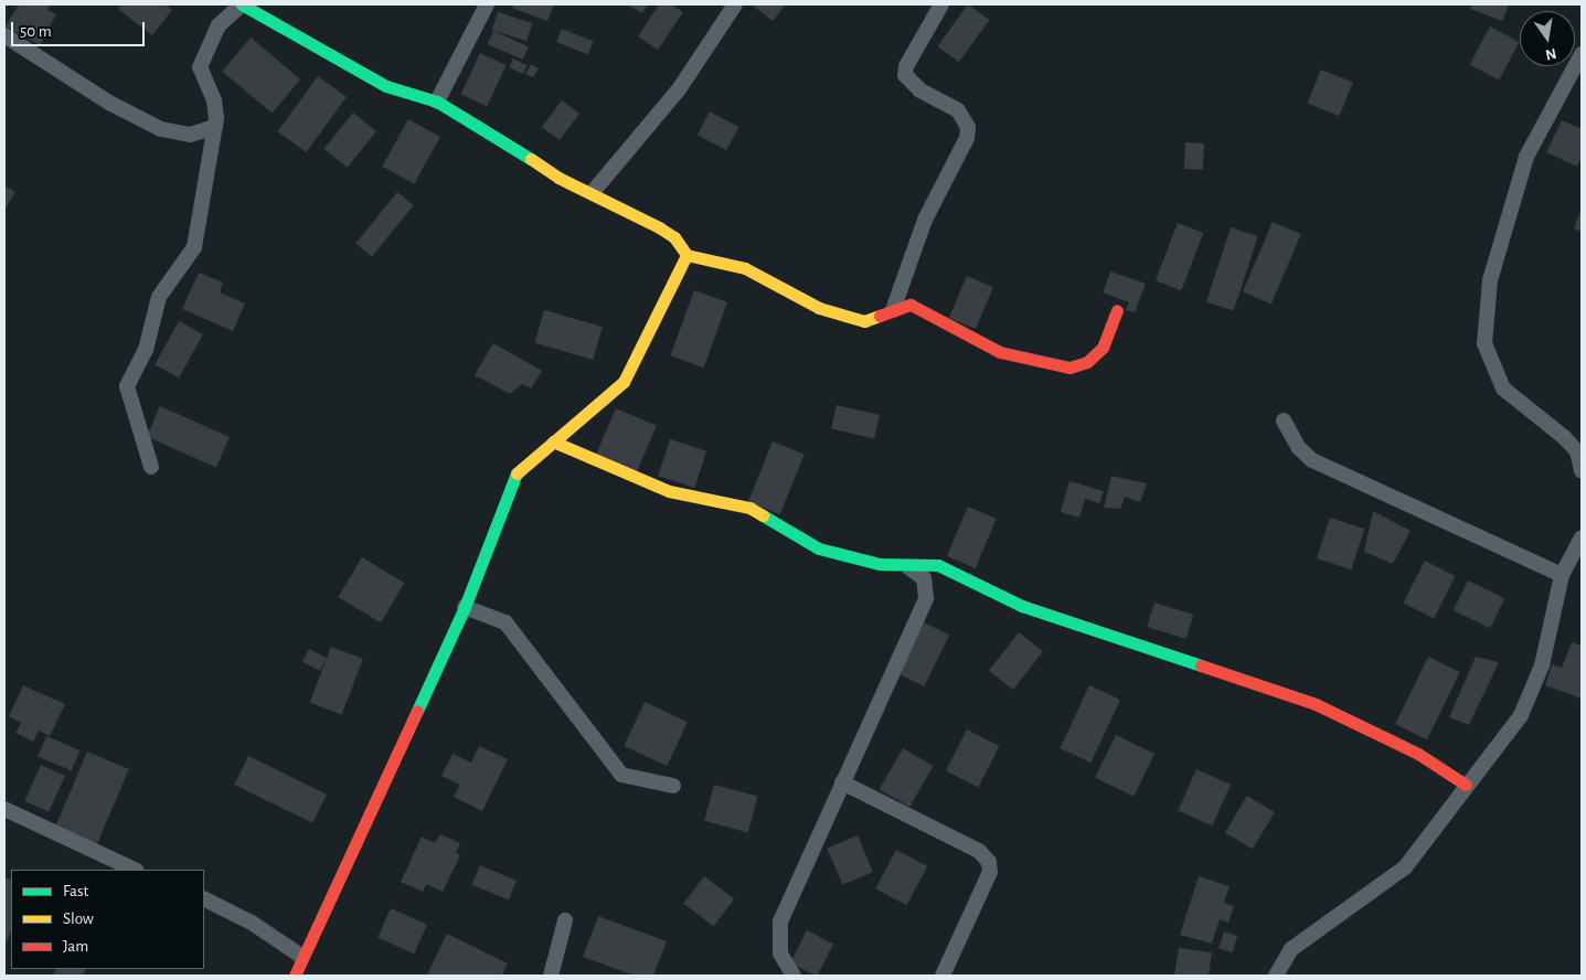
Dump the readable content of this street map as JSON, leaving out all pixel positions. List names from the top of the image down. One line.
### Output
{"legend":["Fast","Slow","Jam"],"scale_bar":"50 m","north":"bottom"}
